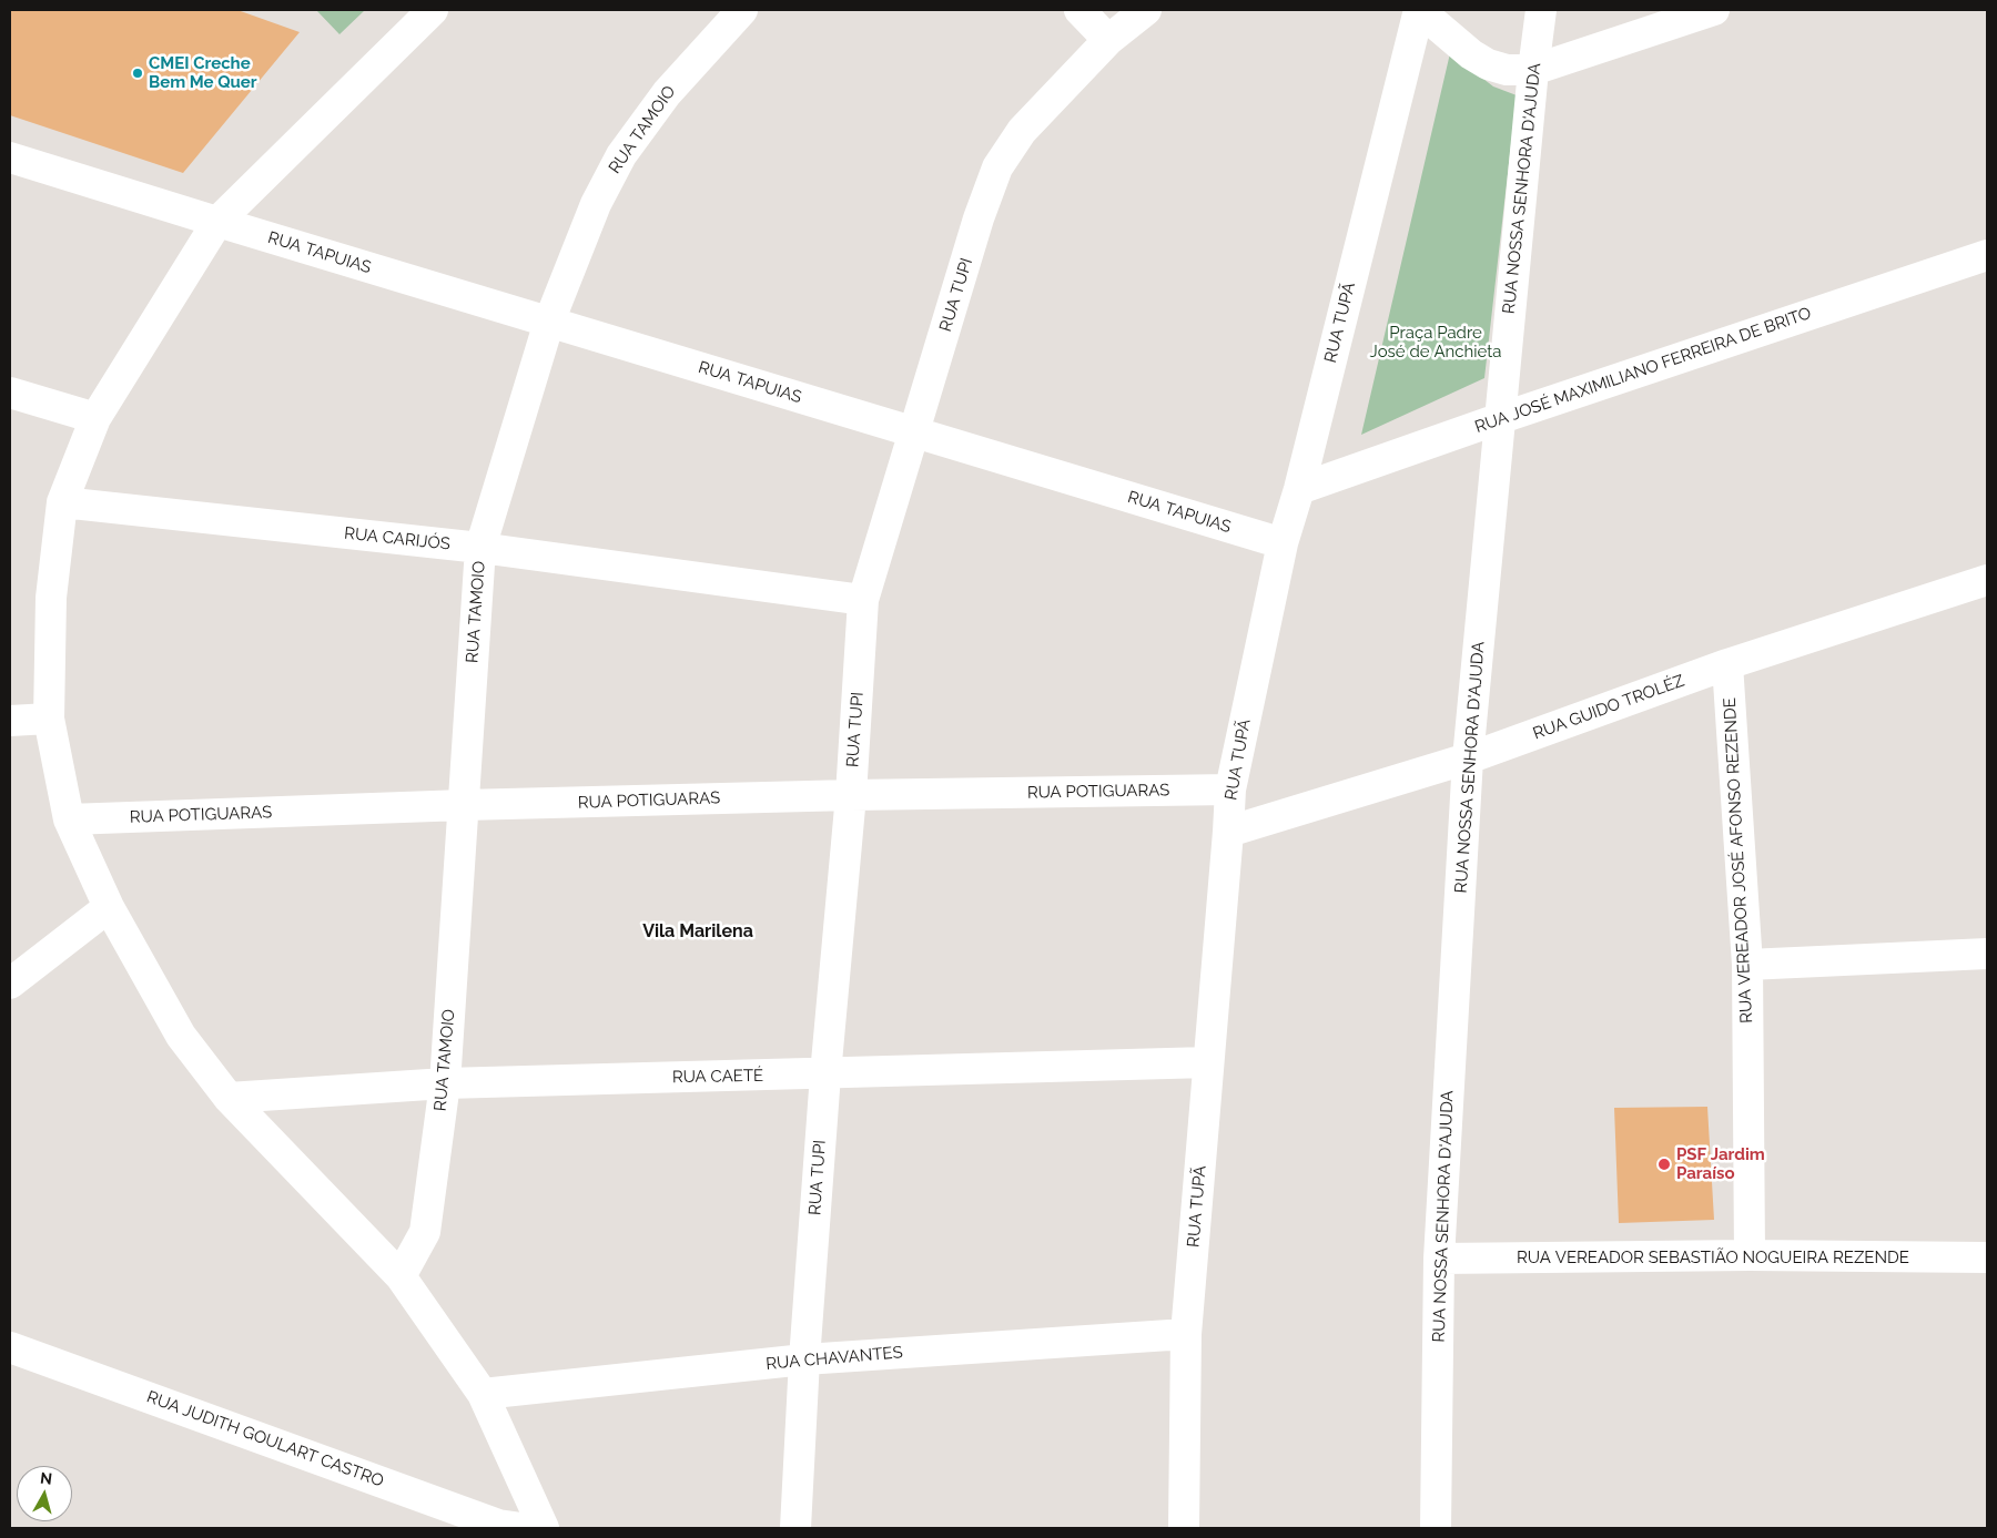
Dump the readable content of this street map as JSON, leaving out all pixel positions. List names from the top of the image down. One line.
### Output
{"streets":{"street":["RUA TAMOIO","RUA NOSSA SENHORA D'AJUDA","RUA TAPUIAS","RUA TUPI","RUA TUPÃ","RUA JOSÉ MAXIMILIANO FERREIRA DE BRITO","RUA CARIJÓS","RUA GUIDO TROLÉZ","RUA POTIGUARAS","RUA VEREADOR JOSÉ AFONSO REZENDE","RUA CAETÉ","RUA VEREADOR SEBASTIÃO NOGUEIRA REZENDE","RUA CHAVANTES","RUA JUDITH GOULART CASTRO"]},"crossings":[["RUA TAMOIO","RUA TAPUIAS"],["RUA TAMOIO","RUA CARIJÓS"],["RUA TAMOIO","RUA POTIGUARAS"],["RUA TAMOIO","RUA CAETÉ"],["RUA NOSSA SENHORA D'AJUDA","RUA JOSÉ MAXIMILIANO FERREIRA DE BRITO"],["RUA NOSSA SENHORA D'AJUDA","RUA GUIDO TROLÉZ"],["RUA NOSSA SENHORA D'AJUDA","RUA VEREADOR SEBASTIÃO NOGUEIRA REZENDE"],["RUA TAPUIAS","RUA TUPI"],["RUA TAPUIAS","RUA TUPÃ"],["RUA TUPI","RUA CARIJÓS"],["RUA TUPI","RUA POTIGUARAS"],["RUA TUPI","RUA CAETÉ"],["RUA TUPI","RUA CHAVANTES"],["RUA TUPÃ","RUA JOSÉ MAXIMILIANO FERREIRA DE BRITO"],["RUA TUPÃ","RUA GUIDO TROLÉZ"],["RUA TUPÃ","RUA POTIGUARAS"],["RUA TUPÃ","RUA CAETÉ"],["RUA TUPÃ","RUA CHAVANTES"],["RUA GUIDO TROLÉZ","RUA VEREADOR JOSÉ AFONSO REZENDE"],["RUA VEREADOR JOSÉ AFONSO REZENDE","RUA VEREADOR SEBASTIÃO NOGUEIRA REZENDE"]],"districts":["Vila Marilena"],"parks":["Praça Padre José de Anchieta"],"places":["CMEI Creche Bem Me Quer","PSF Jardim Paraíso"],"north":"top"}
